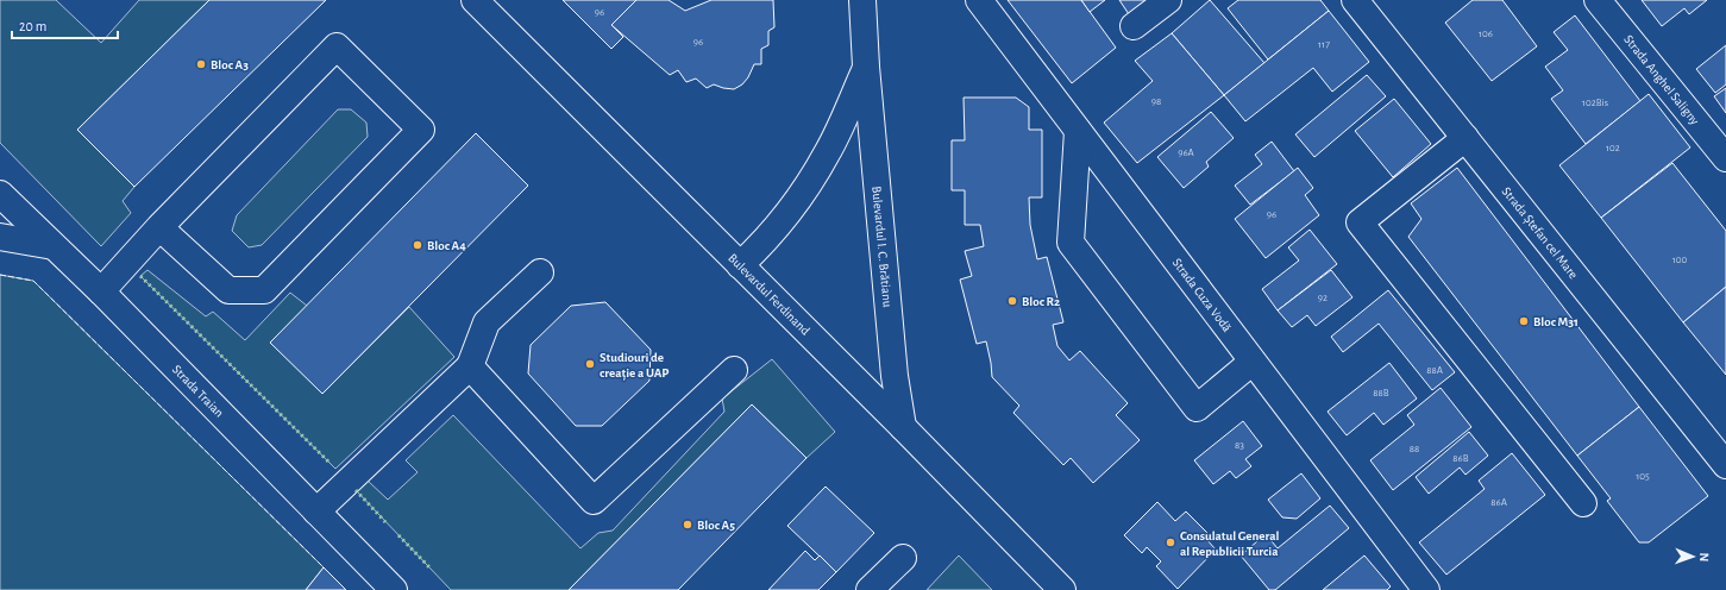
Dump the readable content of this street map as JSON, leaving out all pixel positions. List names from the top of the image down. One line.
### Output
{"streets":{"street":["Strada Anghel Saligny","Strada Ștefan cel Mare","Bulevardul I. C. Brătianu","Bulevardul Ferdinand","Strada Cuza Vodă","Strada Traian"]},"crossings":[["Bulevardul I. C. Brătianu","Bulevardul Ferdinand"]],"places":["Bloc A3","Bloc A4","Bloc R2","Bloc M31","Studiouri de creație a UAP","Bloc A5","Consulatul General al Republicii Turcia"],"house_numbers":["96","106","96","117","98","102Bis","102","96A","96","100","92","88A","88B","83","88","86B","105","86A"],"scale_bar":"20 m","north":"right"}
